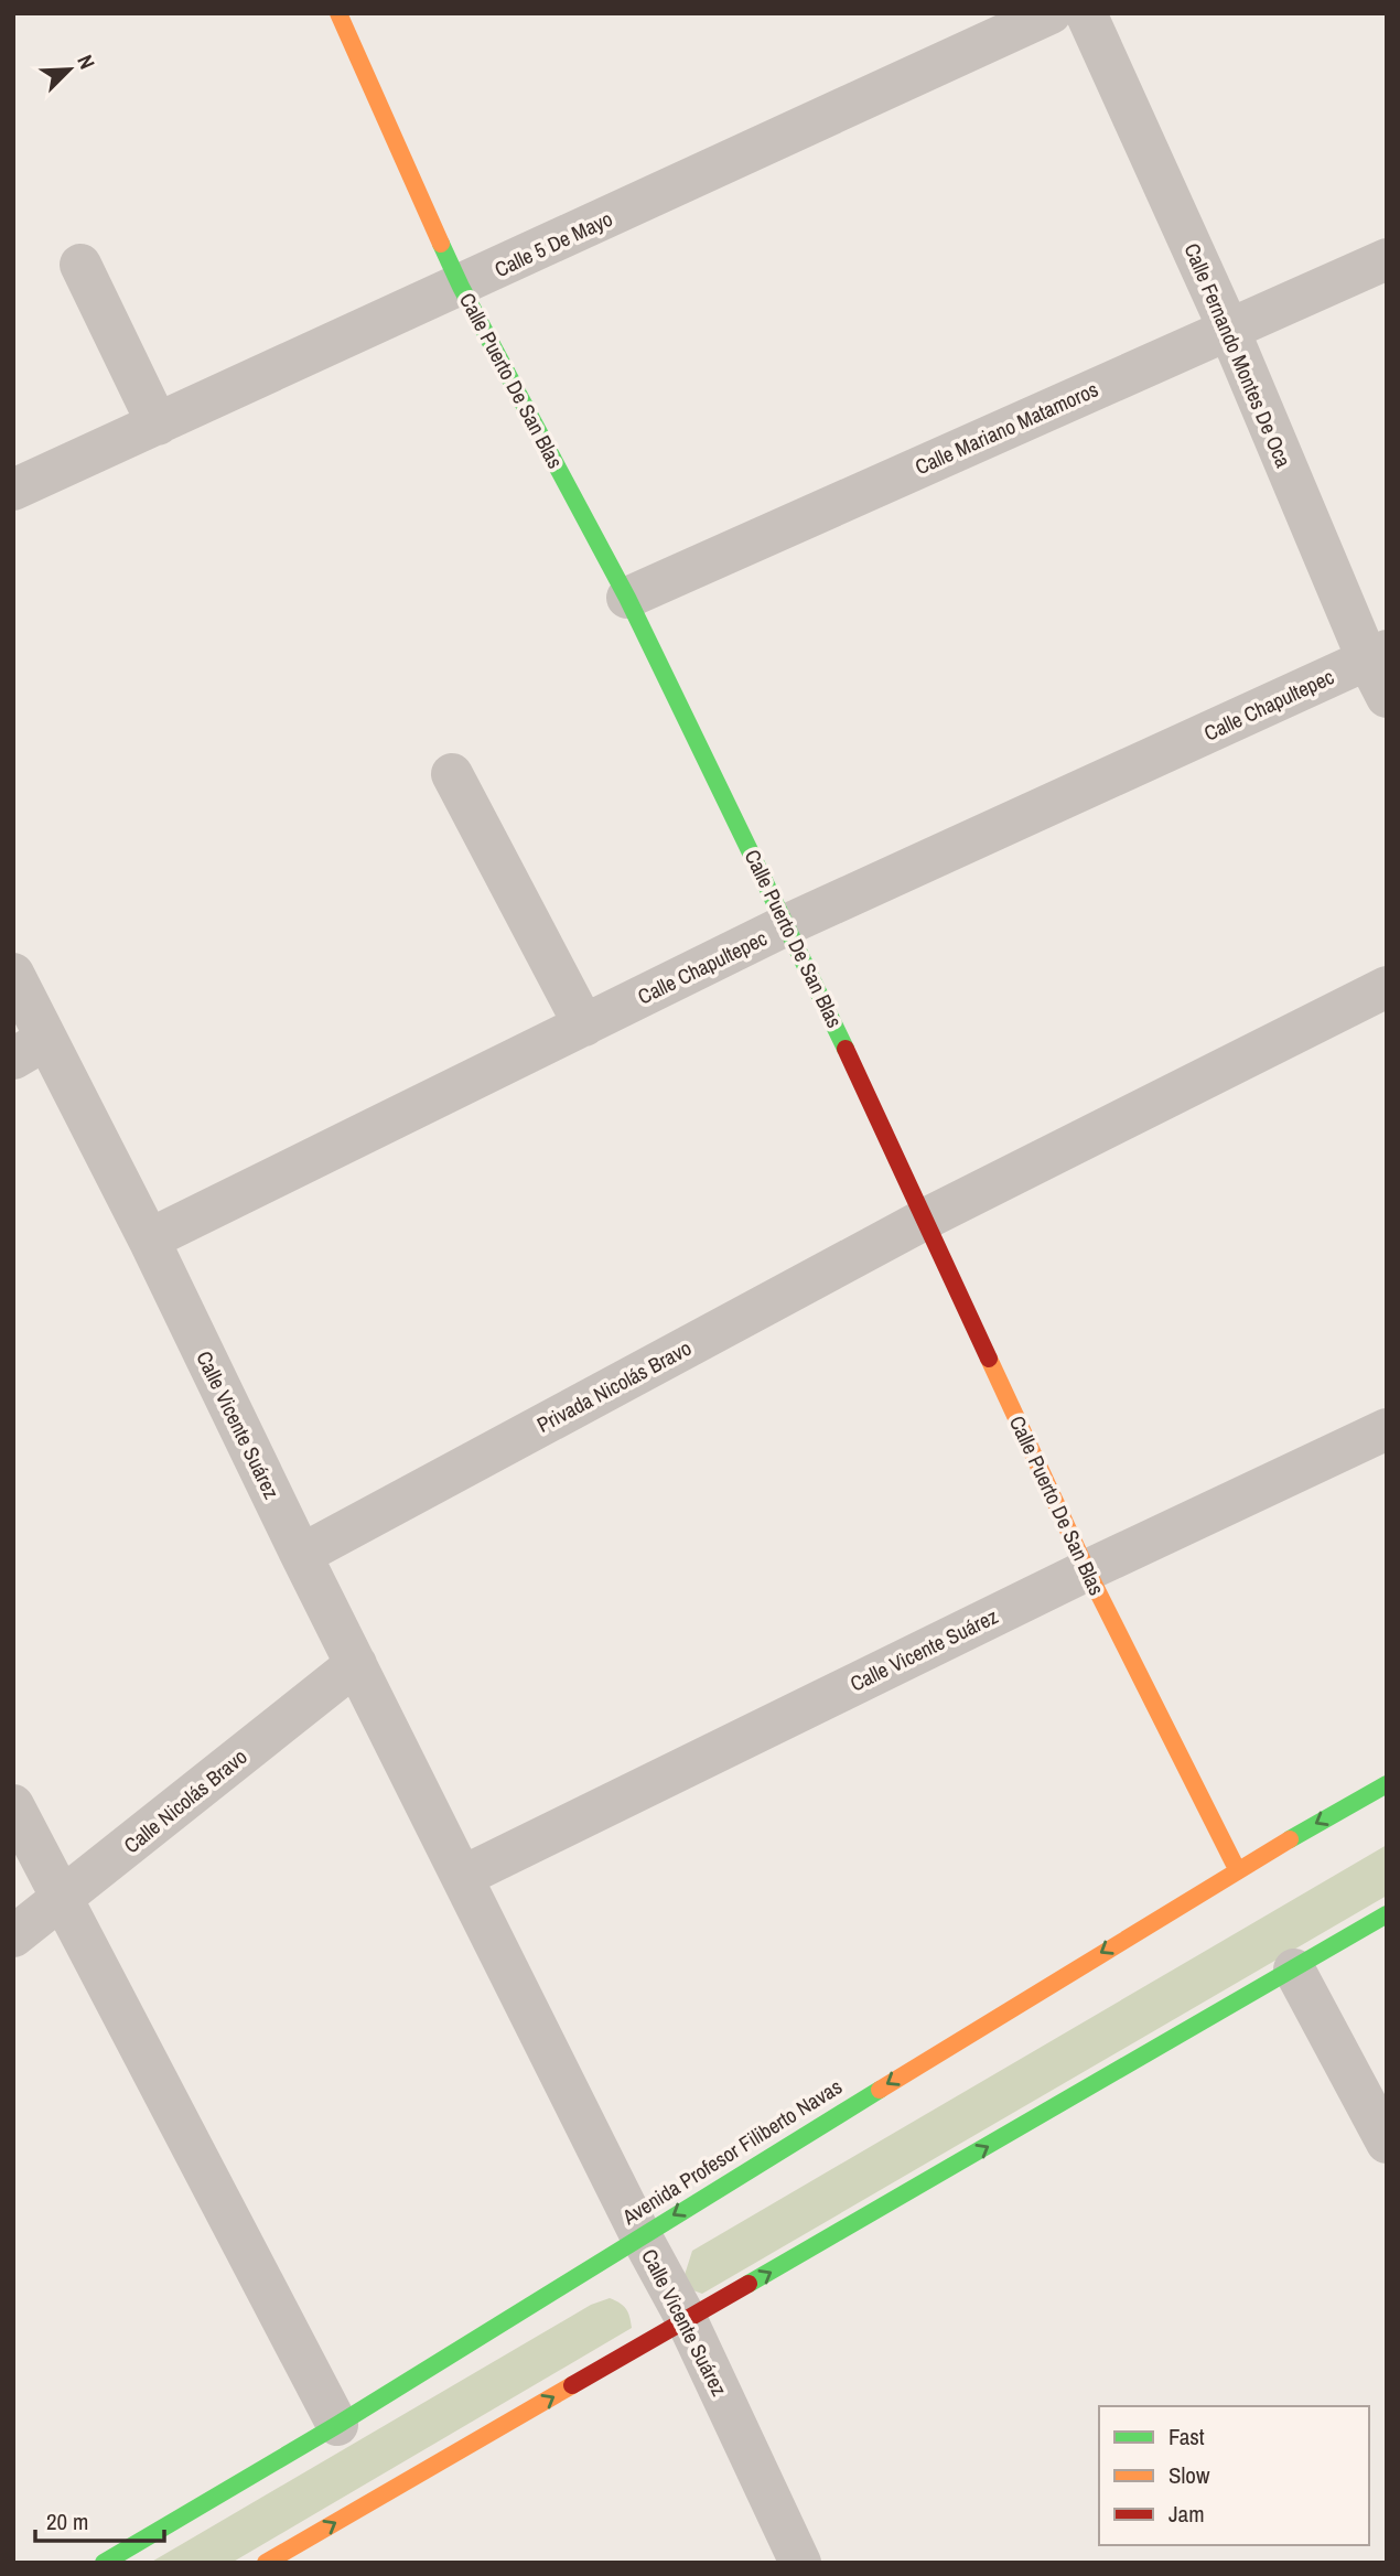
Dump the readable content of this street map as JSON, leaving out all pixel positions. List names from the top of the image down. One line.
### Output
{"streets":{"main road":["Calle Puerto De San Blas","Avenida Profesor Filiberto Navas"],"street":["Calle 5 De Mayo","Calle Fernando Montes De Oca","Calle Mariano Matamoros","Calle Chapultepec","Privada Nicolás Bravo","Calle Vicente Suárez","Calle Nicolás Bravo"]},"crossings":[["Calle 5 De Mayo","Calle Puerto De San Blas"],["Calle Fernando Montes De Oca","Calle Mariano Matamoros"],["Calle Fernando Montes De Oca","Calle Chapultepec"],["Calle Puerto De San Blas","Calle Mariano Matamoros"],["Calle Puerto De San Blas","Calle Chapultepec"],["Calle Puerto De San Blas","Privada Nicolás Bravo"],["Calle Puerto De San Blas","Calle Vicente Suárez"],["Calle Puerto De San Blas","Avenida Profesor Filiberto Navas"],["Calle Chapultepec","Calle Vicente Suárez"],["Privada Nicolás Bravo","Calle Vicente Suárez"],["Calle Vicente Suárez","Calle Nicolás Bravo"],["Calle Vicente Suárez","Avenida Profesor Filiberto Navas"]],"legend":["Fast","Slow","Jam"],"scale_bar":"20 m","north":"top right"}
